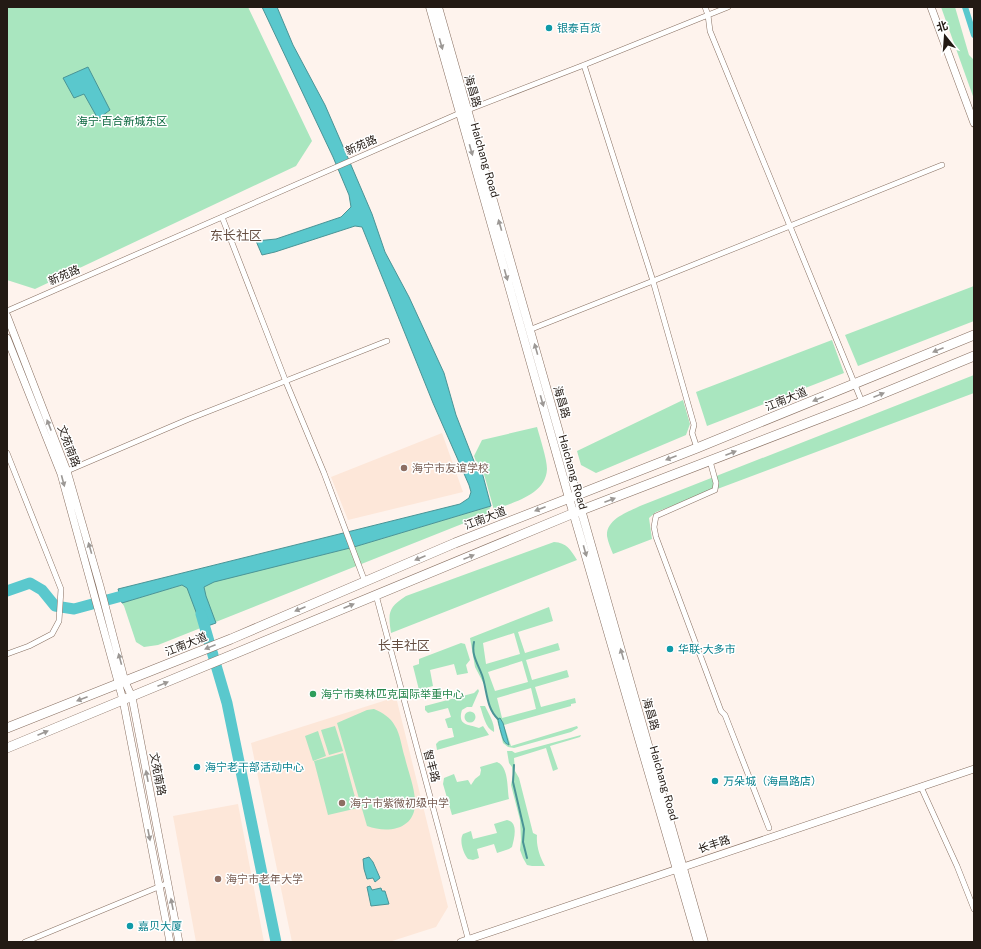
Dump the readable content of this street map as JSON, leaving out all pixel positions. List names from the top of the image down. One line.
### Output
{"streets":{"highway":["江南大道"],"main road":["海昌路","Haichang Road","文苑南路","长丰路"],"street":["新苑路","智丰路"]},"crossings":[["海昌路","新苑路"],["海昌路","Haichang Road"],["海昌路","江南大道"],["新苑路","Haichang Road"],["Haichang Road","长丰路"],["江南大道","文苑南路"],["智丰路","长丰路"]],"districts":["东长社区","长丰社区"],"parks":["海宁·百合新城东区"],"places":["银泰百货","海宁市友谊学校","华联·大多市","海宁市奥林匹克国际举重中心","海宁老干部活动中心","万朵城（海昌路店）","海宁市紫微初级中学","海宁市老年大学","嘉贝大厦"],"north":"top"}
